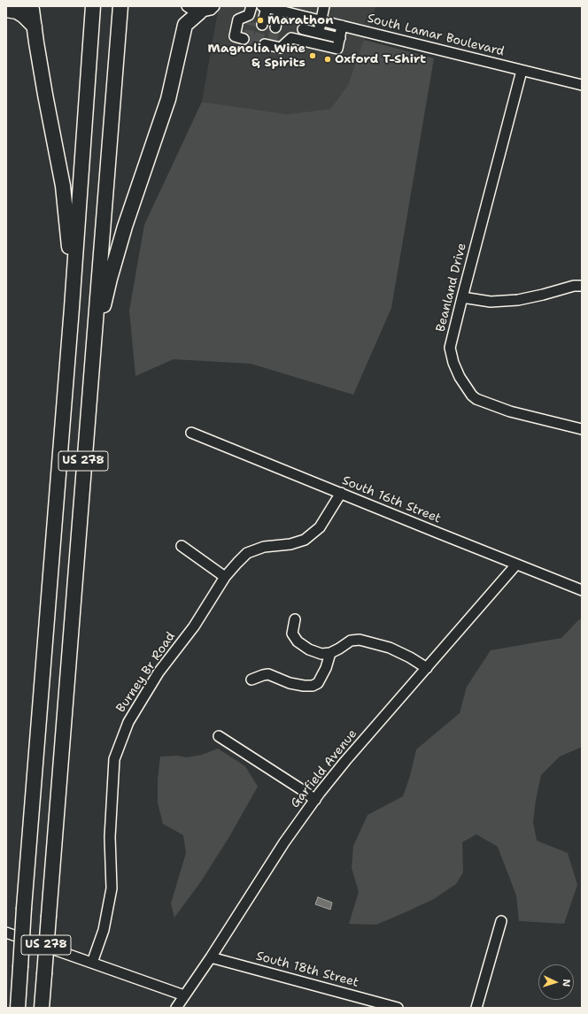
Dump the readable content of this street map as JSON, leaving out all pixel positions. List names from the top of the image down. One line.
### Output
{"streets":{"highway":["US 278"],"street":["South Lamar Boulevard","Beanland Drive","South 16th Street","Burney Br Road","Garfield Avenue","South 18th Street"]},"crossings":[["South Lamar Boulevard","Beanland Drive"],["South 16th Street","Burney Br Road"],["South 16th Street","Garfield Avenue"],["Garfield Avenue","South 18th Street"]],"places":["Marathon","Magnolia Wine & Spirits","Oxford T-Shirt"],"north":"right"}
